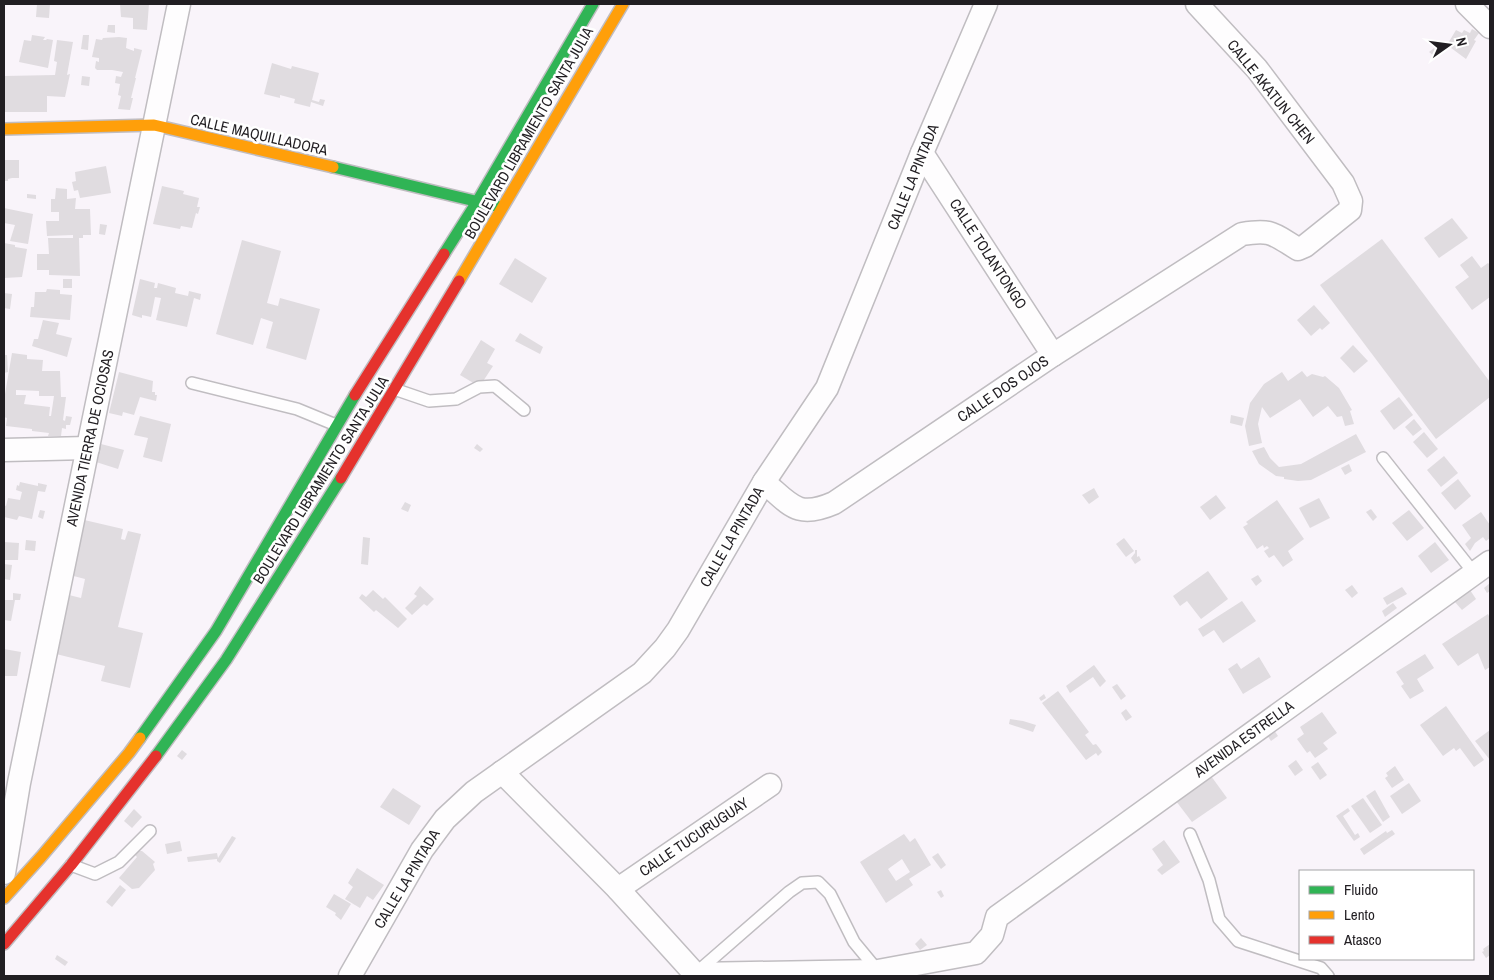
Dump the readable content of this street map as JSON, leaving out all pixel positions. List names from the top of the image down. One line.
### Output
{"streets":{"main road":["BOULEVARD LIBRAMIENTO SANTA JULIA","CALLE MAQUILLADORA"],"street":["CALLE AKATUN CHEN","CALLE LA PINTADA","CALLE TOLANTONGO","CALLE DOS OJOS","AVENIDA TIERRA DE OCIOSAS","AVENIDA ESTRELLA","CALLE TUCURUGUAY"]},"crossings":[["CALLE AKATUN CHEN","CALLE DOS OJOS"],["BOULEVARD LIBRAMIENTO SANTA JULIA","CALLE MAQUILLADORA"],["CALLE MAQUILLADORA","AVENIDA TIERRA DE OCIOSAS"],["CALLE LA PINTADA","CALLE TOLANTONGO"],["CALLE LA PINTADA","CALLE DOS OJOS"],["CALLE TOLANTONGO","CALLE DOS OJOS"]],"legend":["Fluido","Lento","Atasco"],"north":"right"}
